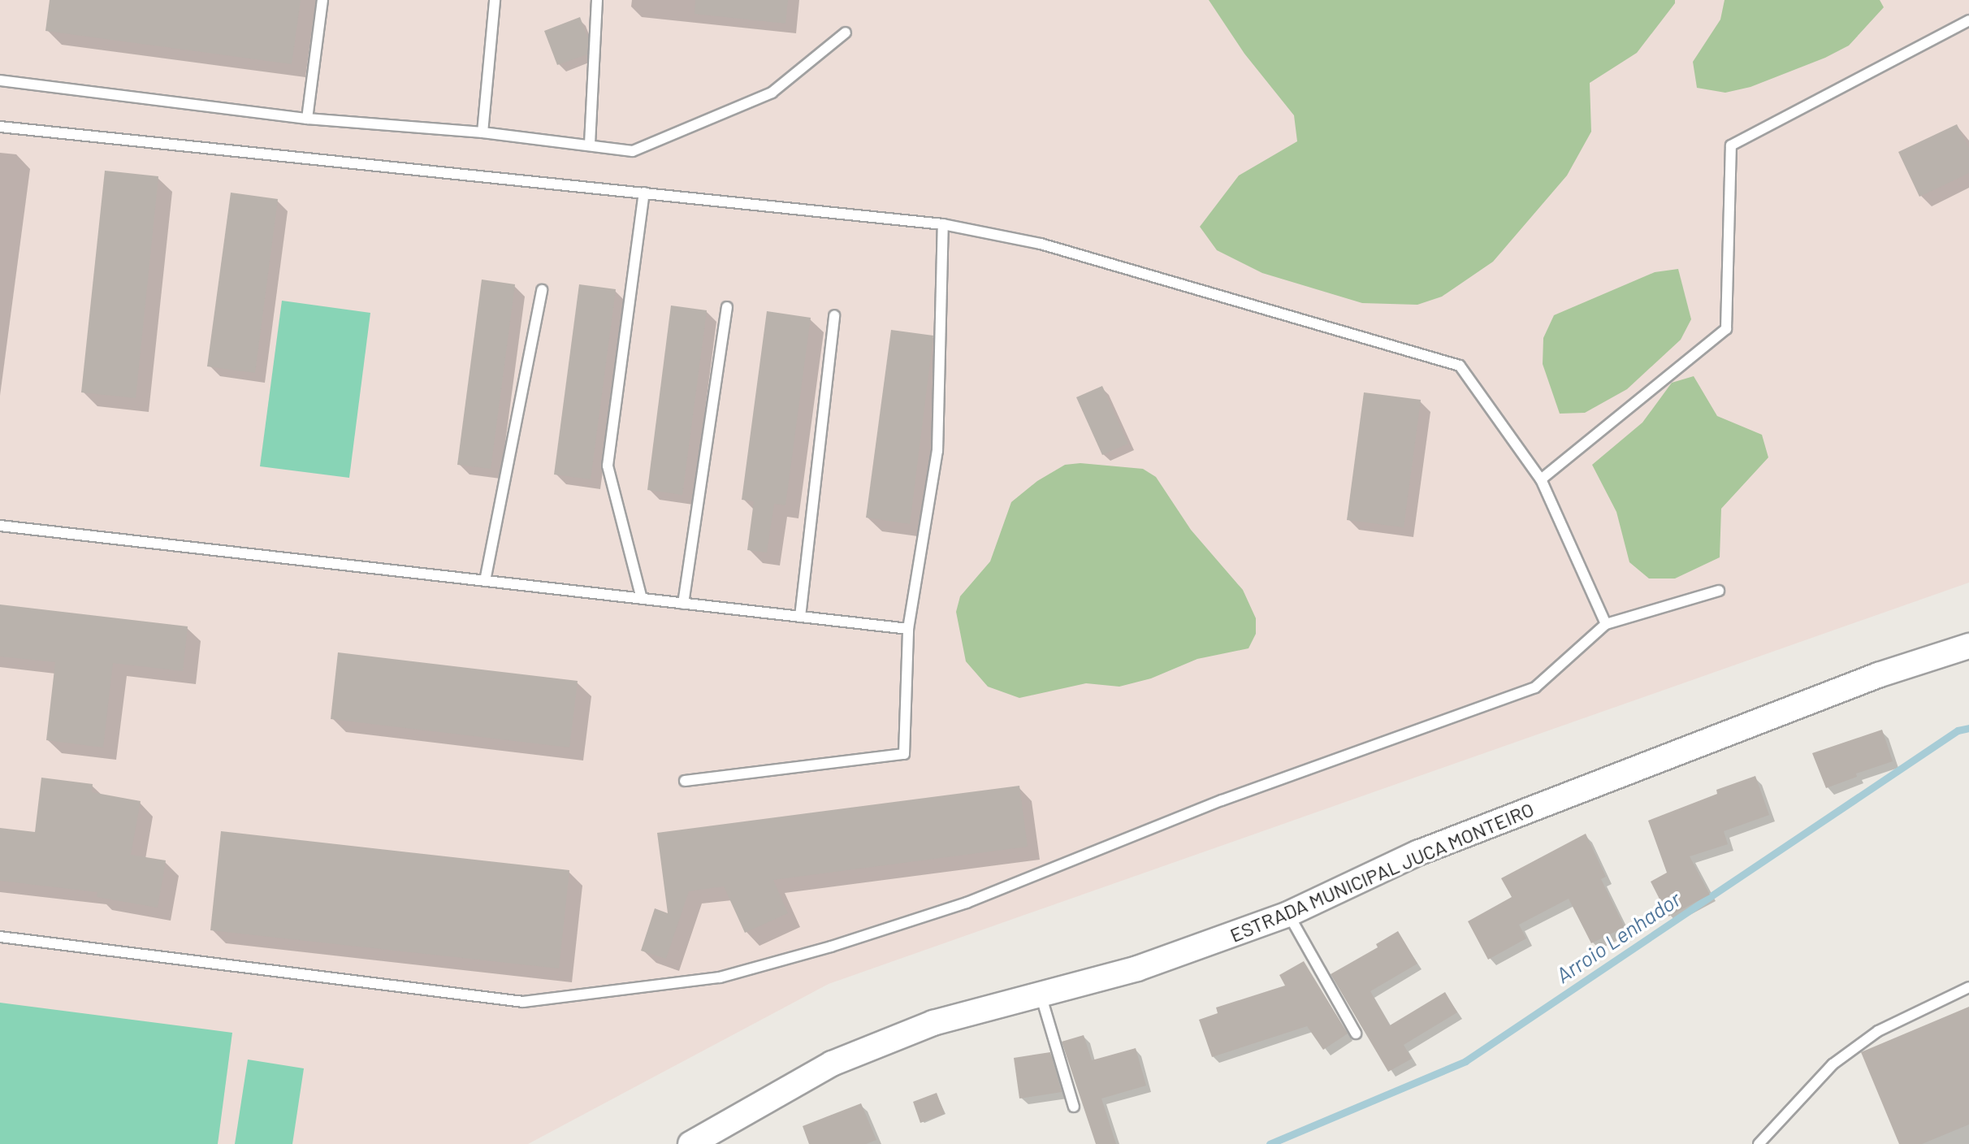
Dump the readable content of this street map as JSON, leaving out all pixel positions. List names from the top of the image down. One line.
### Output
{"streets":{"street":["ESTRADA MUNICIPAL JUCA MONTEIRO"]},"water":["Arroio Lenhador"]}
